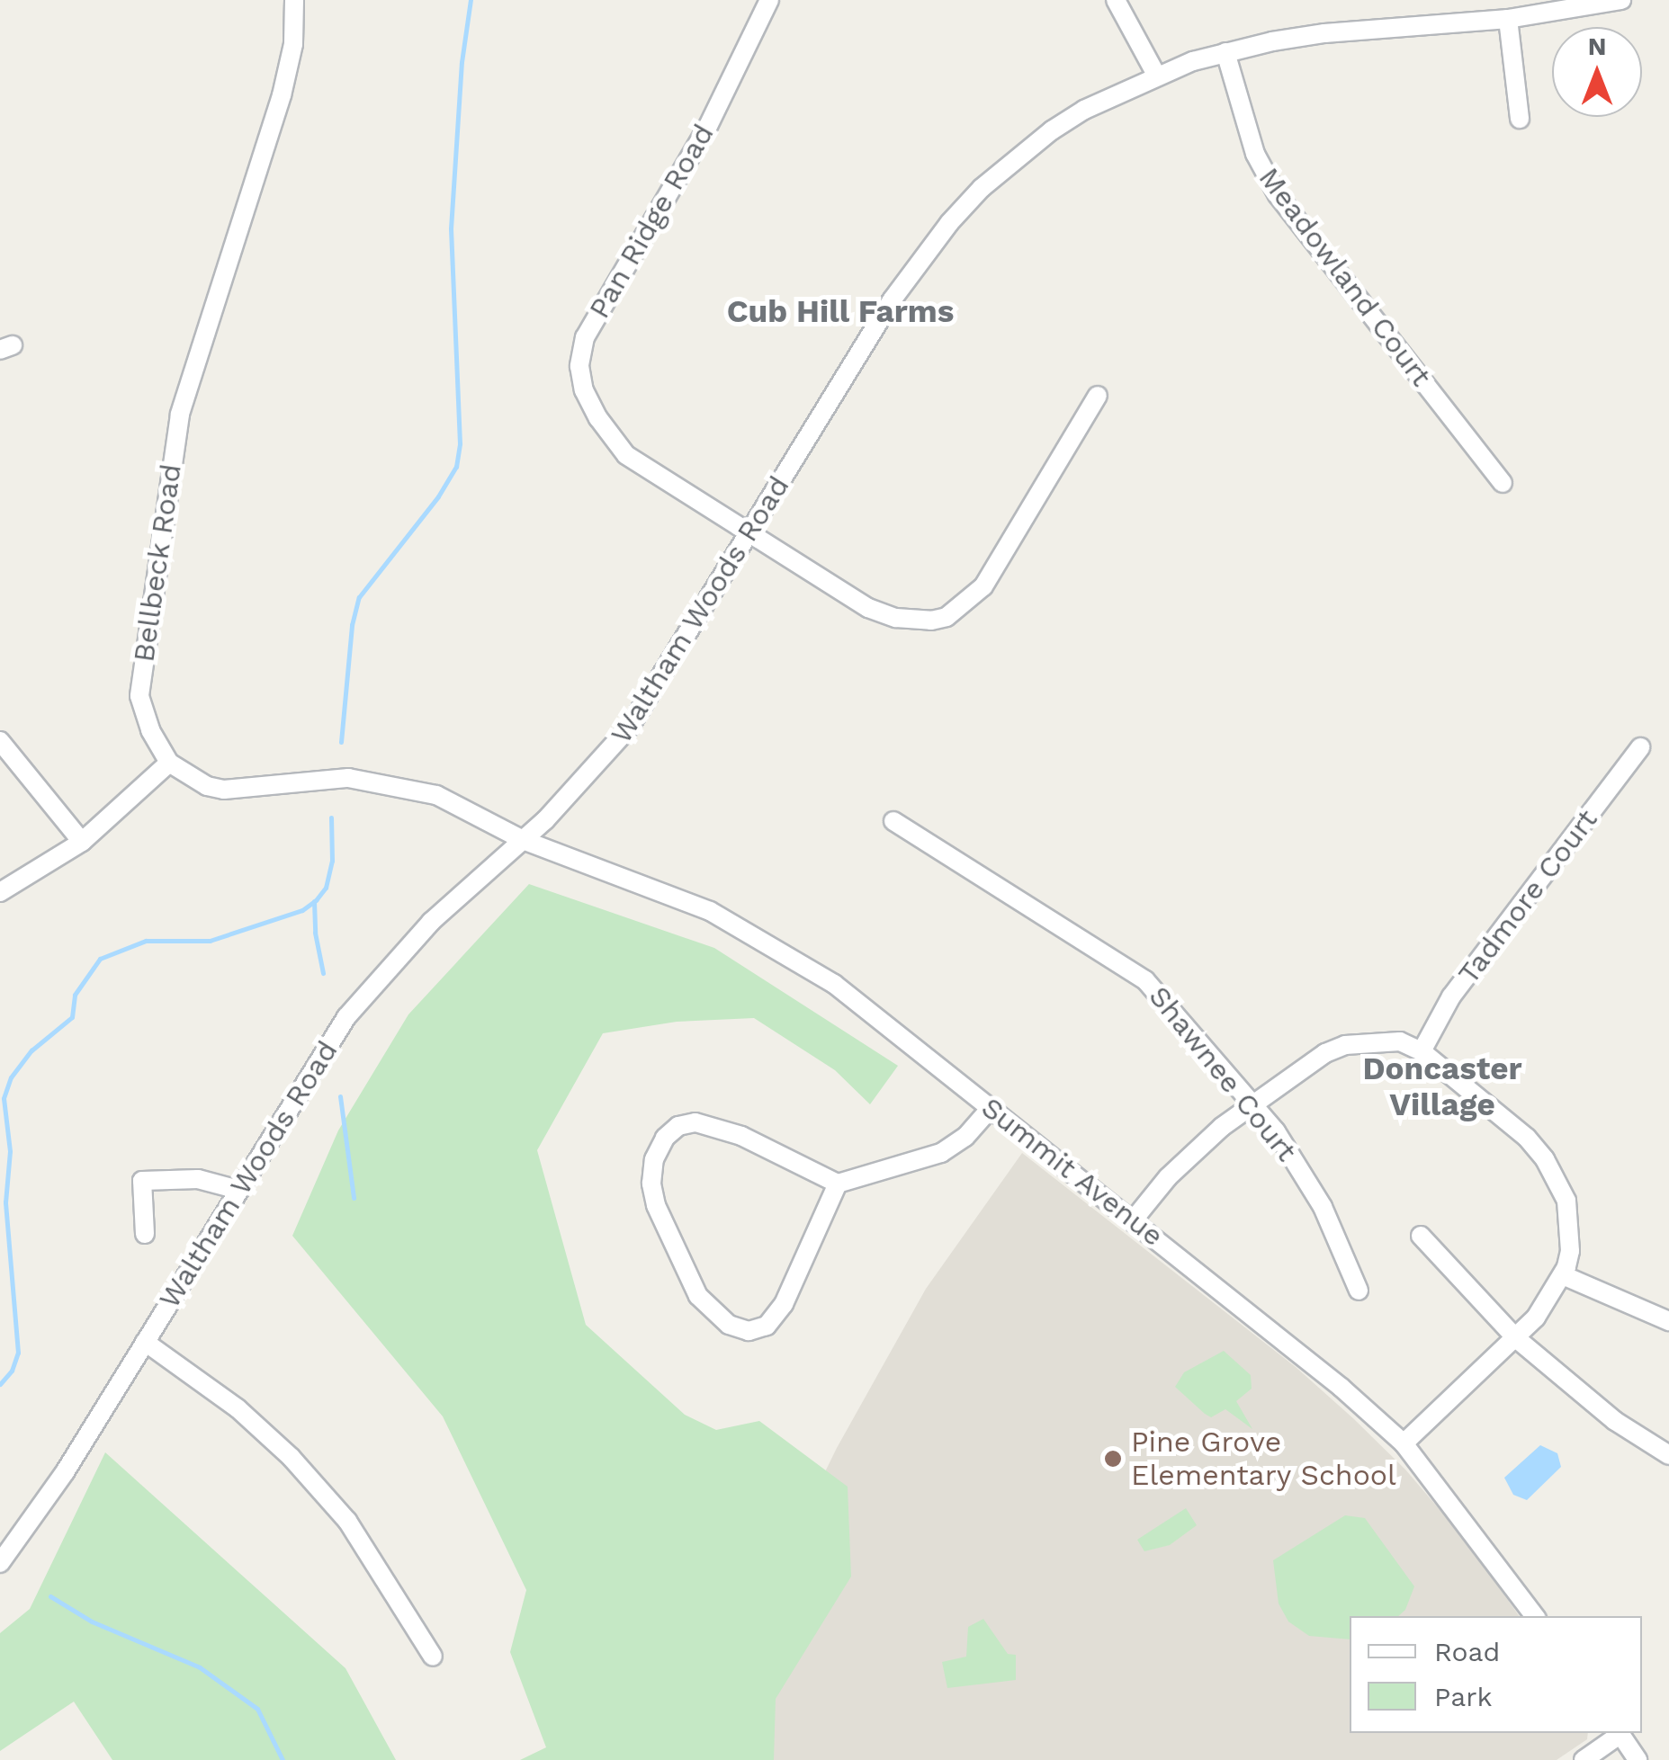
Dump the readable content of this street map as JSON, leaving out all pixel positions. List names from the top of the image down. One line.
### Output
{"streets":{"street":["Pan Ridge Road","Meadowland Court","Bellbeck Road","Waltham Woods Road","Tadmore Court","Shawnee Court","Summit Avenue"]},"crossings":[["Pan Ridge Road","Waltham Woods Road"],["Meadowland Court","Waltham Woods Road"],["Bellbeck Road","Waltham Woods Road"],["Bellbeck Road","Summit Avenue"],["Waltham Woods Road","Summit Avenue"]],"districts":["Cub Hill Farms","Doncaster Village"],"places":["Pine Grove Elementary School"],"legend":["Road","Park"],"north":"top"}
